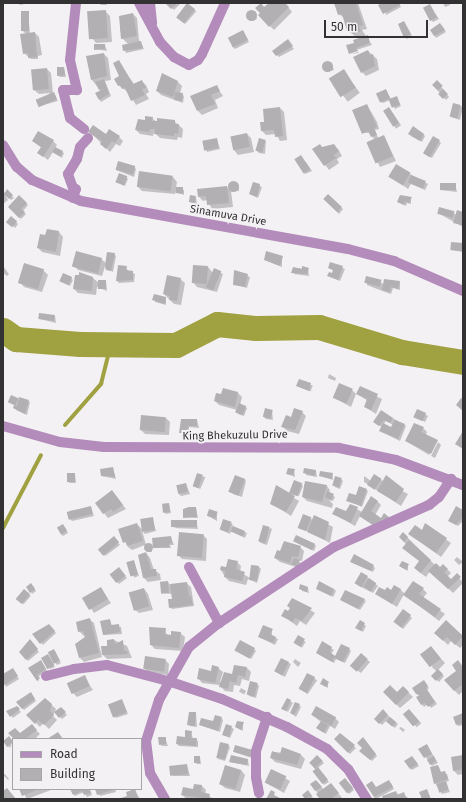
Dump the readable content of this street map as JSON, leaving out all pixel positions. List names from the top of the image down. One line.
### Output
{"streets":{"street":["Sinamuva Drive","King Bhekuzulu Drive"]},"legend":["Road","Building"],"scale_bar":"50 m"}
